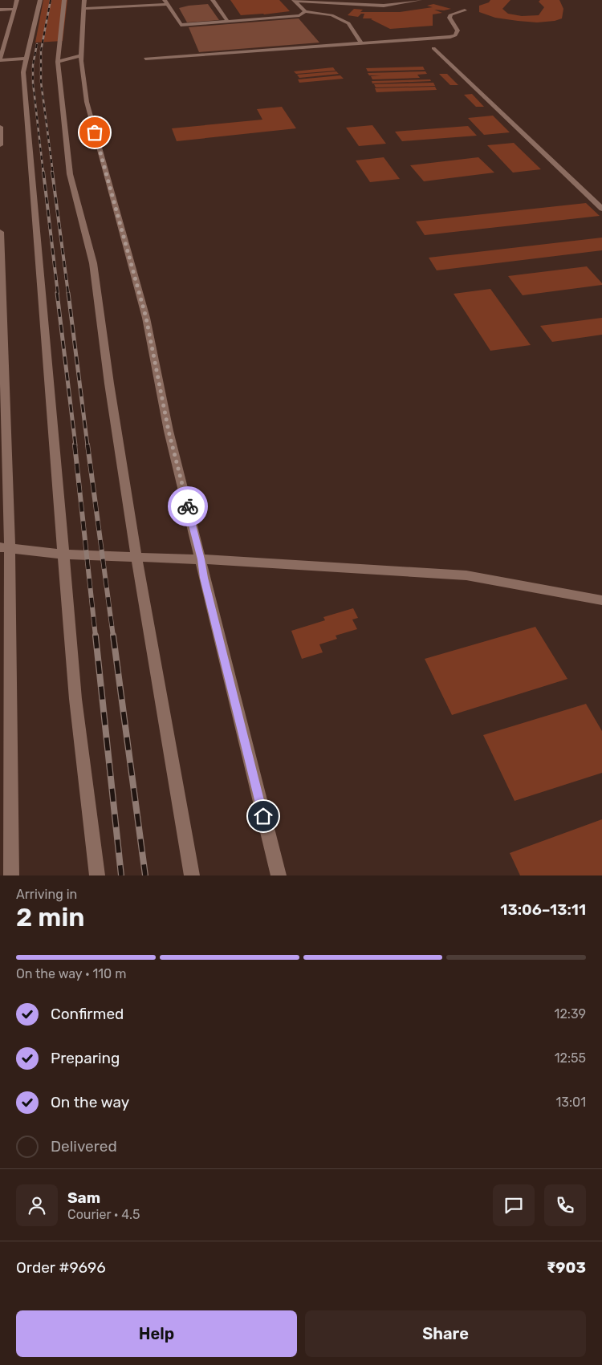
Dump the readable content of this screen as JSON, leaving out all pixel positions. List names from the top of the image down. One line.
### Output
{"page":{"heading":["2 min","Arriving in","13:06–13:11"],"panel":["Sam","Courier · 4.5","Order #9696","₹903"],"bar":"On the way · 110 m","list":[["Confirmed","12:39"],["Preparing","12:55"],["On the way","13:01"],"Delivered"],"buttons":["Help","Share"]}}
